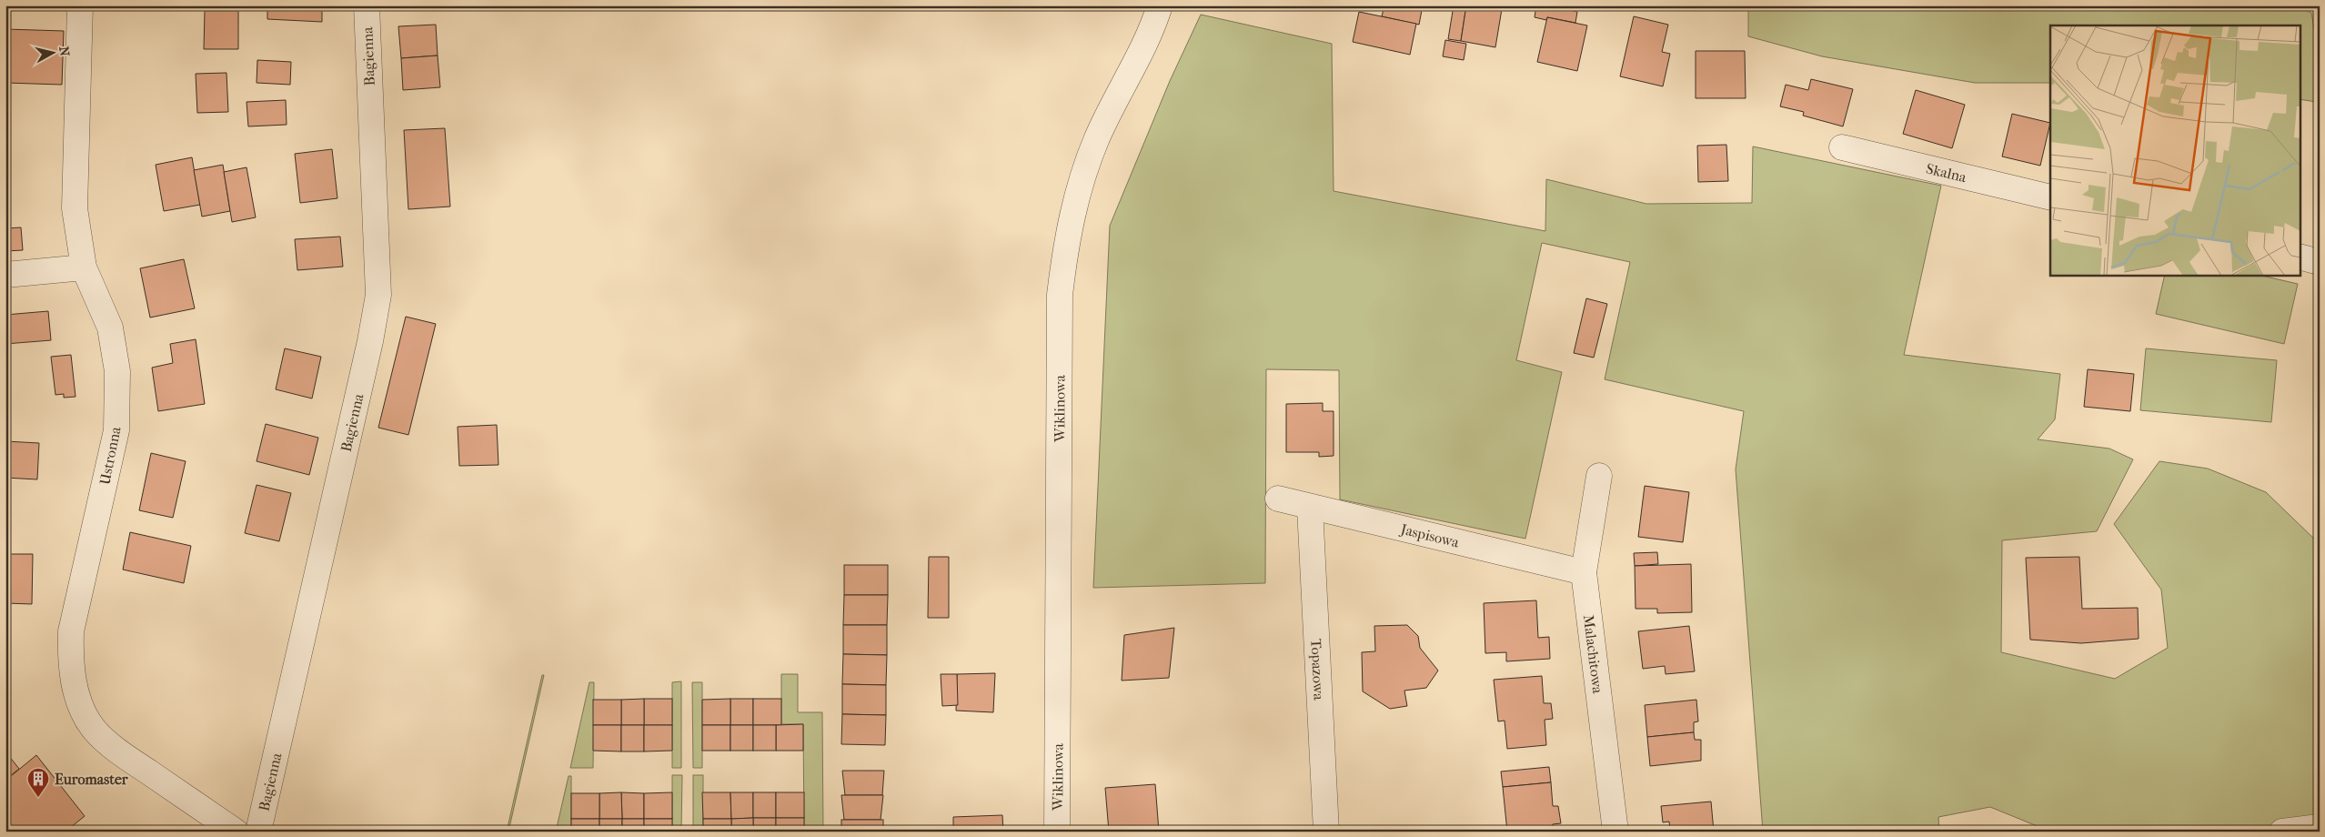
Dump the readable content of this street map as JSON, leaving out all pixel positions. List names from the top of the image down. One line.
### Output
{"streets":{"street":["Bagienna","Skalna","Wiklinowa","Ustronna","Jaspisowa","Malachitowa","Topazowa"]},"crossings":[["Jaspisowa","Malachitowa"],["Jaspisowa","Topazowa"]],"places":{"building":["Euromaster"]},"north":"right"}
